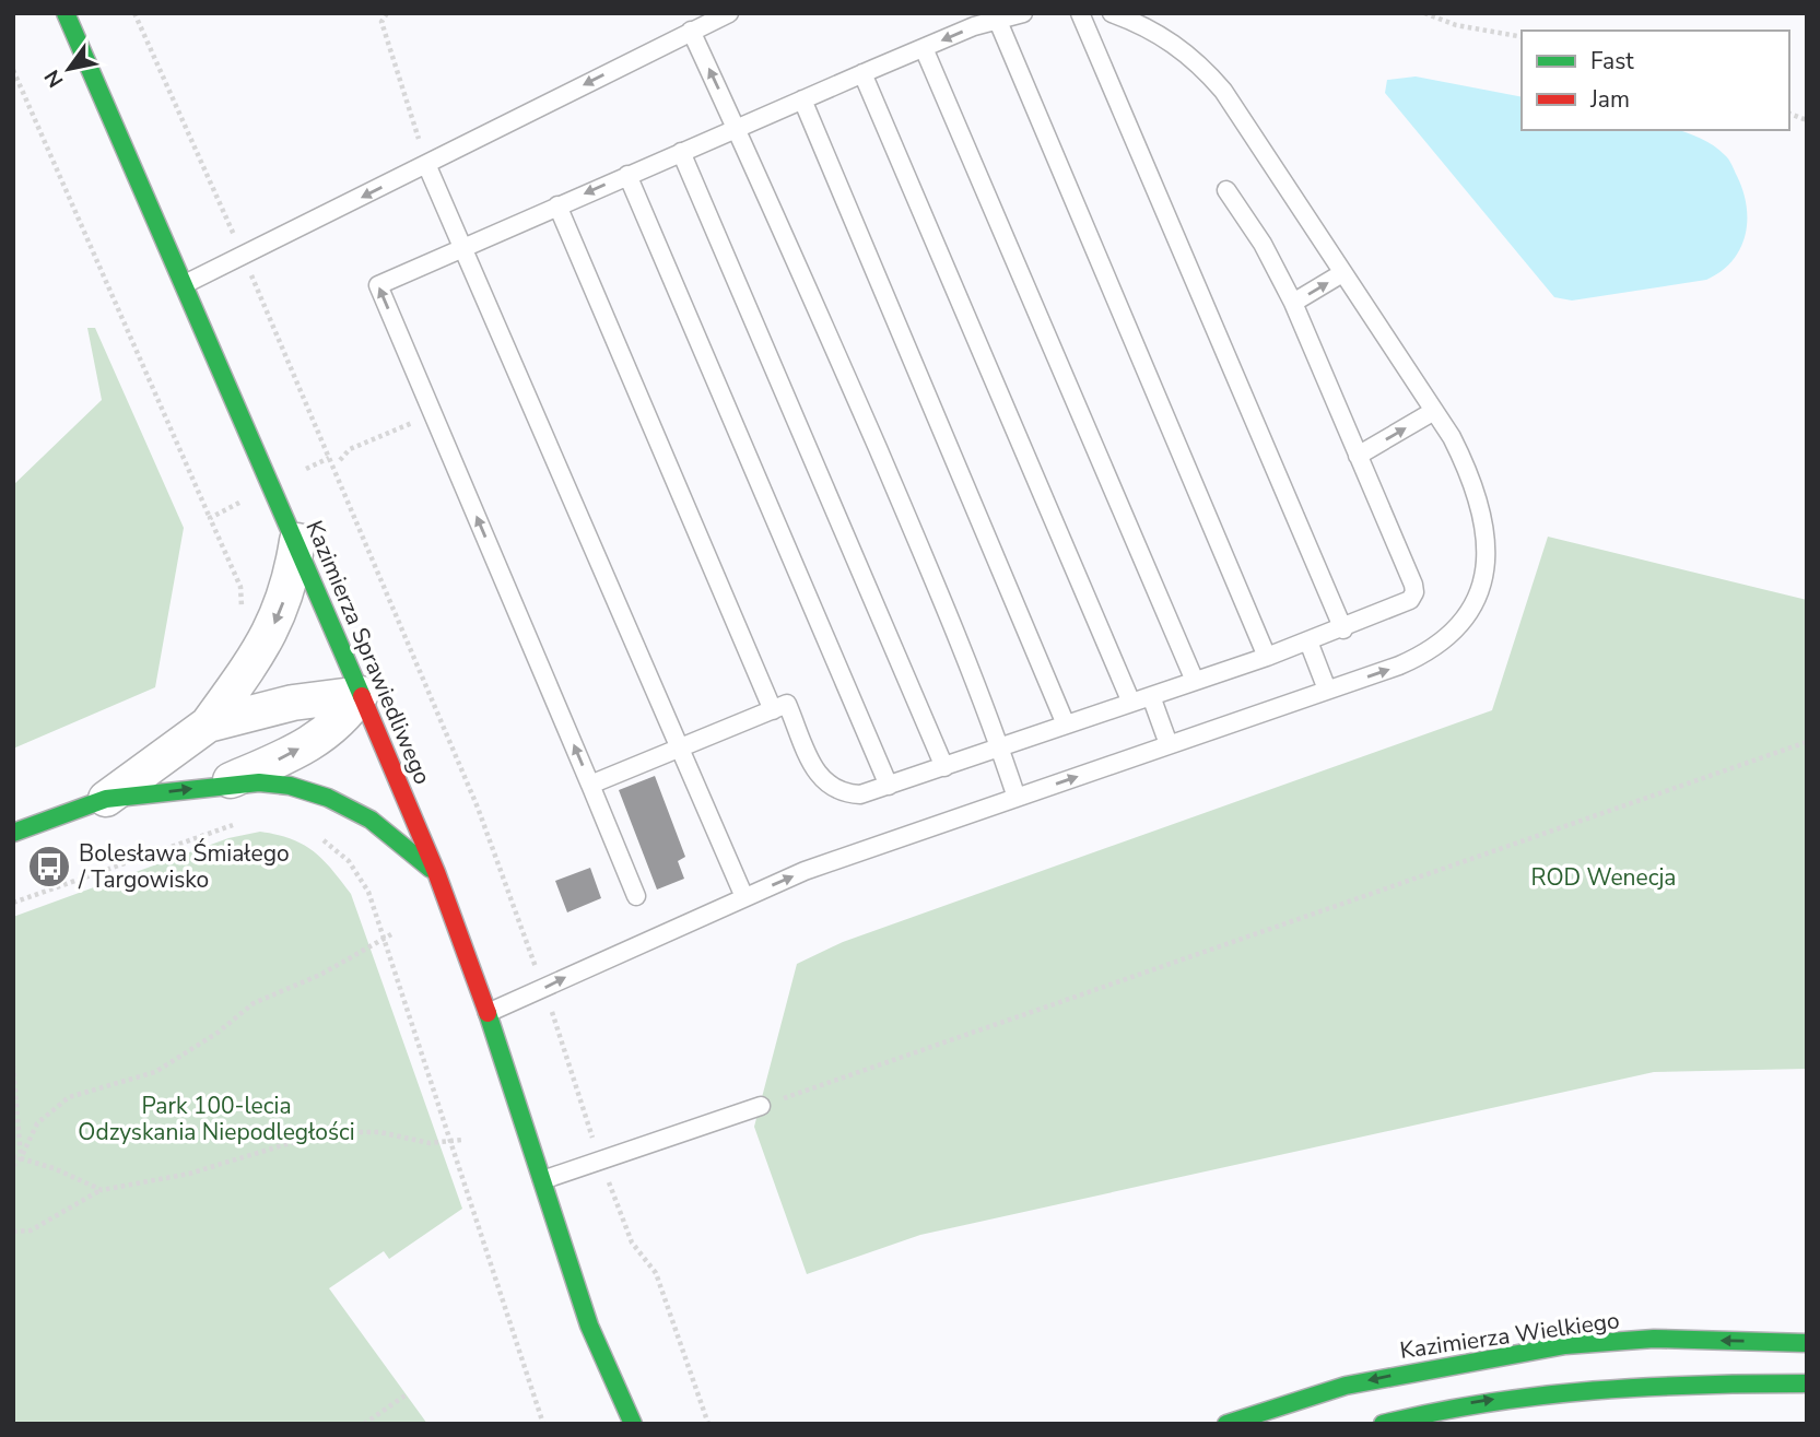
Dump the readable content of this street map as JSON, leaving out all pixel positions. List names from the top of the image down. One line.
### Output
{"streets":{"street":["Kazimierza Sprawiedliwego","Kazimierza Wielkiego"]},"parks":["ROD Wenecja","Park 100-lecia Odzyskania Niepodległości"],"places":{"bus stop":["Bolesława Śmiałego / Targowisko"]},"legend":["Fast","Jam"],"north":"bottom left"}
